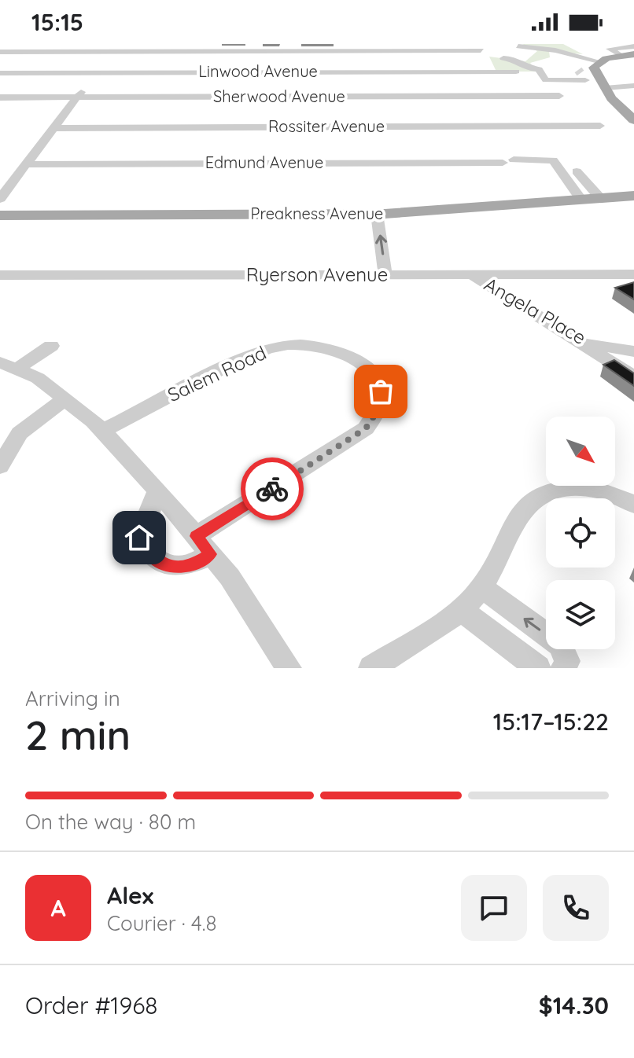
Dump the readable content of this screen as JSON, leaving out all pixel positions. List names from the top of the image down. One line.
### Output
{"streets":{"main road":["Preakness Avenue"],"street":["Linwood Avenue","Sherwood Avenue","Rossiter Avenue","Edmund Avenue","Ryerson Avenue","Angela Place","Salem Road"]},"crossings":[["Linwood Avenue","Sherwood Avenue"],["Linwood Avenue","Rossiter Avenue"],["Sherwood Avenue","Rossiter Avenue"],["Edmund Avenue","Preakness Avenue"],["Ryerson Avenue","Angela Place"]],"north":"bottom right","page":{"status":"15:15","heading":["2 min","Arriving in","15:17–15:22"],"panel":["Alex","Courier · 4.8","Order #1968","$14.30"],"bar":"On the way · 80 m","round":"A"}}
